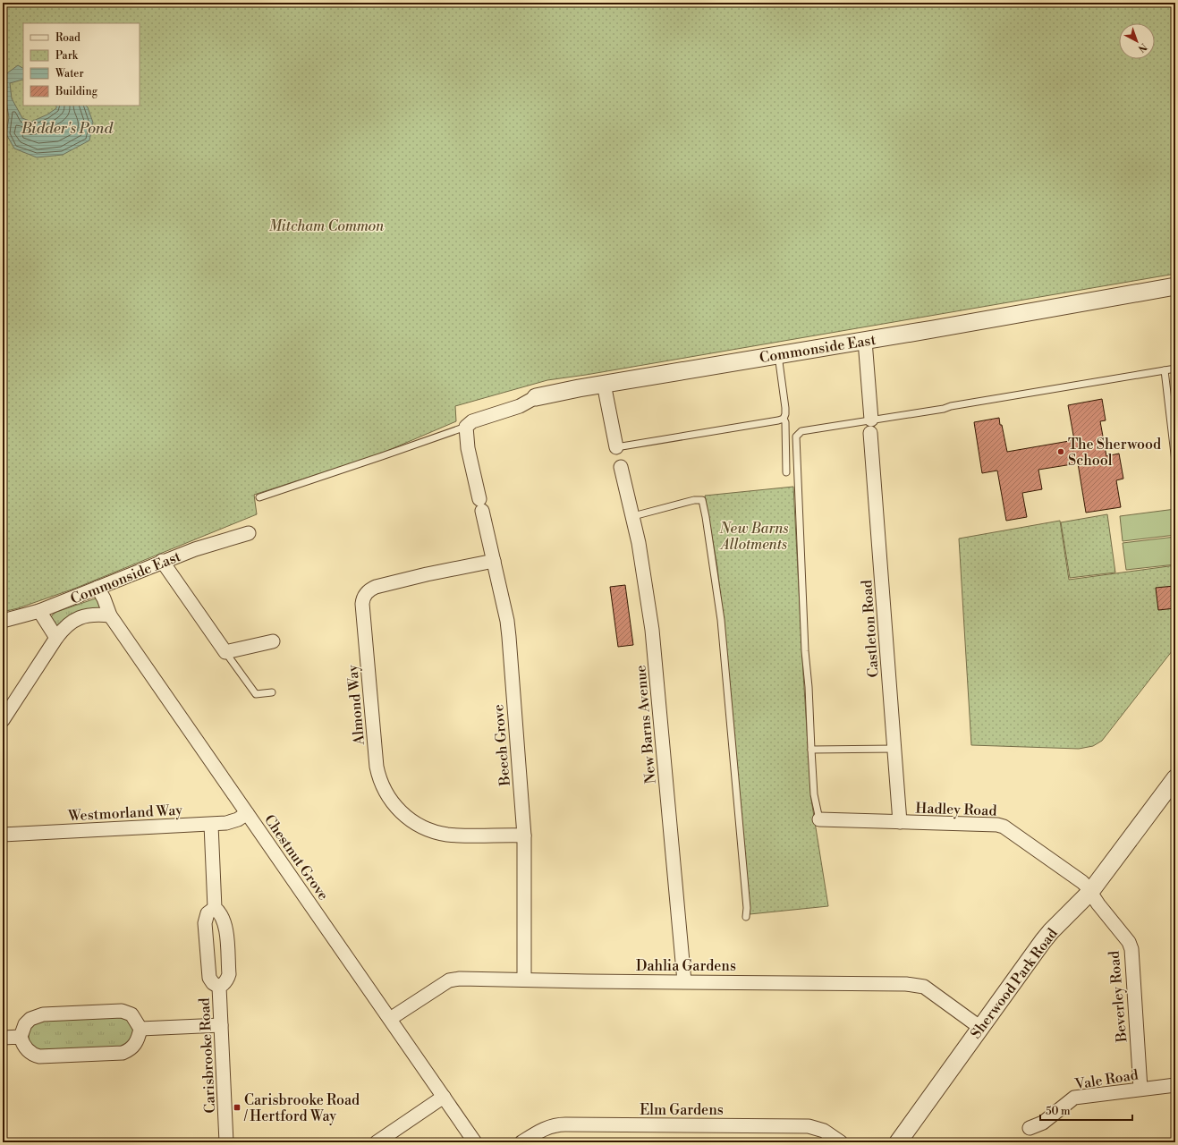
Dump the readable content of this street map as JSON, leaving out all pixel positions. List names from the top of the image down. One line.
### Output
{"streets":{"street":["Commonside East","Castleton Road","Almond Way","New Barns Avenue","Beech Grove","Hadley Road","Westmorland Way","Chestnut Grove","Dahlia Gardens","Sherwood Park Road","Beverley Road","Carisbrooke Road","Vale Road","Elm Gardens"]},"crossings":[["Commonside East","Castleton Road"],["Commonside East","Beech Grove"],["Commonside East","Chestnut Grove"],["Castleton Road","Hadley Road"],["Almond Way","Beech Grove"],["New Barns Avenue","Dahlia Gardens"],["Beech Grove","Dahlia Gardens"],["Hadley Road","Sherwood Park Road"],["Hadley Road","Beverley Road"],["Westmorland Way","Chestnut Grove"],["Chestnut Grove","Dahlia Gardens"],["Dahlia Gardens","Sherwood Park Road"],["Sherwood Park Road","Beverley Road"],["Beverley Road","Vale Road"]],"water":["Bidder's Pond"],"parks":["Mitcham Common","New Barns Allotments"],"places":{"other":["The Sherwood School"],"transit":["Carisbrooke Road / Hertford Way"]},"legend":["Road","Park","Water","Building"],"scale_bar":"50 m","north":"bottom right"}
